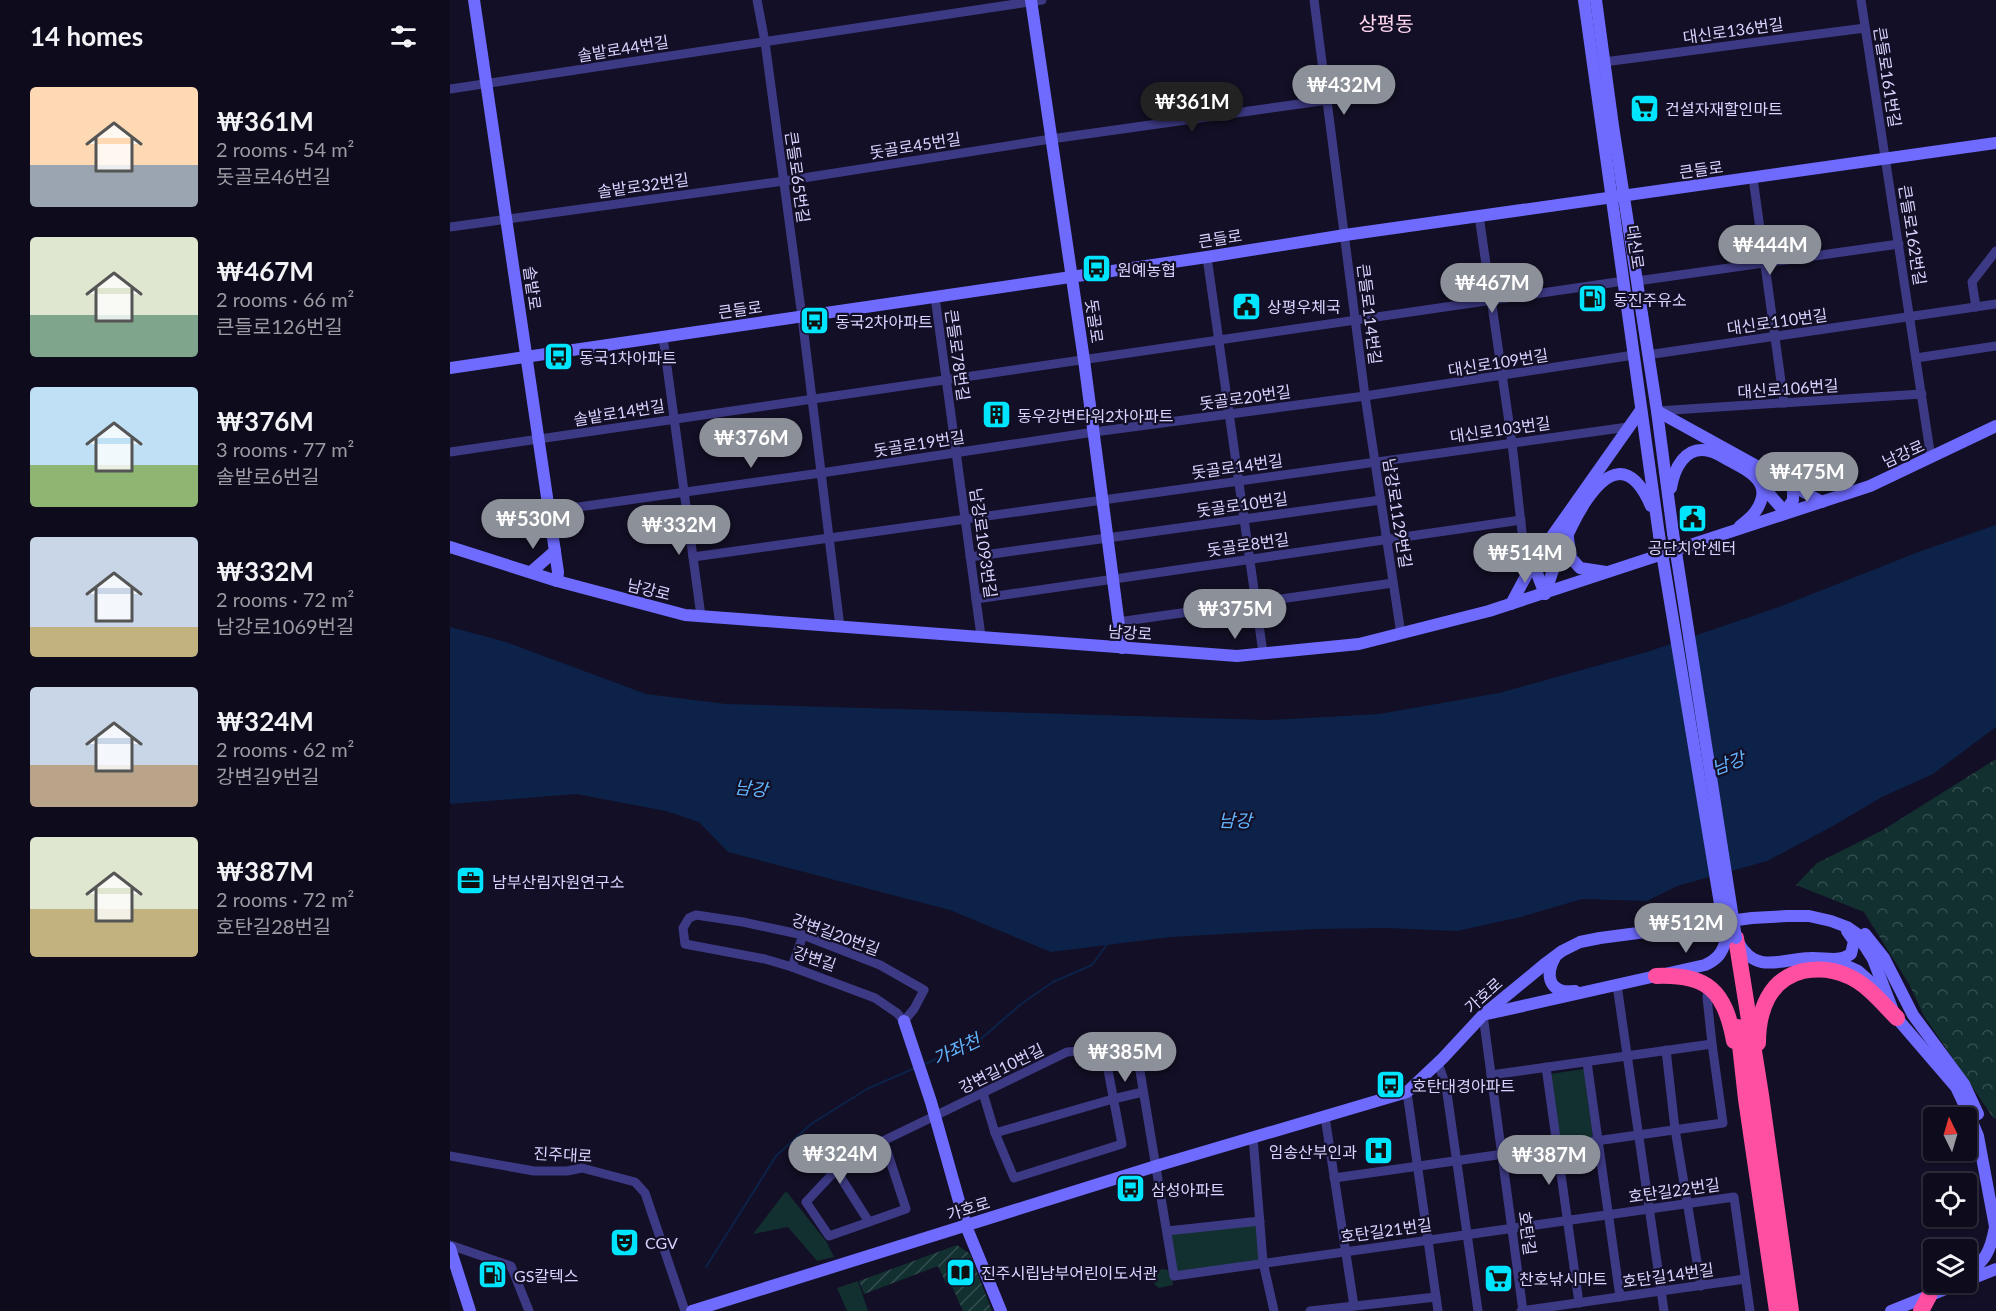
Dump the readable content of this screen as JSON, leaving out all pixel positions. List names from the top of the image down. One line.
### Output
{"streets":{"street":["대신로136번길","솔밭로44번길","큰들로161번길","돗골로45번길","큰들로","큰들로65번길","솔밭로32번길","큰들로162번길","대신로","솔밭로","큰들로114번길","돗골로","대신로110번길","큰들로78번길","대신로109번길","대신로106번길","돗골로20번길","솔밭로14번길","대신로103번길","돗골로19번길","남강로","돗골로14번길","돗골로10번길","남강로1129번길","남강로1093번길","돗골로8번길","강변길20번길","강변길","가호로","강변길10번길","진주대로","호탄길22번길","호탄길21번길","호탄길","호탄길14번길"]},"crossings":[["대신로136번길","큰들로161번길"],["대신로136번길","대신로"],["솔밭로44번길","큰들로65번길"],["솔밭로44번길","솔밭로"],["솔밭로44번길","돗골로"],["큰들로161번길","큰들로"],["큰들로161번길","큰들로162번길"],["돗골로45번길","큰들로65번길"],["돗골로45번길","솔밭로32번길"],["돗골로45번길","큰들로114번길"],["돗골로45번길","돗골로"],["큰들로","큰들로65번길"],["큰들로","큰들로162번길"],["큰들로","대신로"],["큰들로","솔밭로"],["큰들로","큰들로114번길"],["큰들로","돗골로"],["큰들로","큰들로78번길"],["큰들로65번길","솔밭로32번길"],["큰들로65번길","솔밭로14번길"],["큰들로65번길","돗골로19번길"],["큰들로65번길","남강로"],["큰들로65번길","돗골로14번길"],["솔밭로32번길","솔밭로"],["큰들로162번길","대신로110번길"],["큰들로162번길","대신로106번길"],["큰들로162번길","솔밭로14번길"],["큰들로162번길","남강로"],["대신로","대신로110번길"],["대신로","대신로109번길"],["대신로","대신로106번길"],["대신로","솔밭로14번길"],["솔밭로","솔밭로14번길"],["솔밭로","돗골로19번길"],["솔밭로","남강로"],["큰들로114번길","대신로109번길"],["큰들로114번길","돗골로20번길"],["큰들로114번길","솔밭로14번길"],["큰들로114번길","남강로1129번길"],["돗골로","돗골로20번길"],["돗골로","솔밭로14번길"],["돗골로","돗골로19번길"],["돗골로","남강로"],["돗골로","돗골로14번길"],["돗골로","돗골로10번길"],["돗골로","돗골로8번길"],["큰들로78번길","솔밭로14번길"],["큰들로78번길","돗골로19번길"],["큰들로78번길","남강로1093번길"],["대신로109번길","돗골로20번길"],["대신로109번길","남강로1129번길"],["돗골로20번길","돗골로19번길"],["돗골로20번길","남강로1129번길"],["대신로103번길","돗골로14번길"],["대신로103번길","남강로1129번길"],["돗골로19번길","남강로1093번길"],["남강로","남강로1129번길"],["남강로","남강로1093번길"],["돗골로14번길","남강로1129번길"],["돗골로14번길","남강로1093번길"],["돗골로10번길","남강로1129번길"],["돗골로10번길","남강로1093번길"],["남강로1129번길","돗골로8번길"],["남강로1093번길","돗골로8번길"],["강변길20번길","강변길"],["가호로","호탄길"],["호탄길22번길","호탄길21번길"],["호탄길22번길","호탄길"],["호탄길22번길","호탄길14번길"],["호탄길21번길","호탄길"],["호탄길","호탄길14번길"]],"districts":["상평동"],"water":["남강","가좌천"],"places":{"supermarket":["건설자재할인마트","찬호낚시마트"],"bus stop":["원예농협","동국2차아파트","동국1차아파트","호탄대경아파트","삼성아파트"],"fuel station":["동진주유소","GS칼텍스"],"public building":["상평우체국","공단치안센터"],"building":["동우강변타워2차아파트"],"office":["남부산림자원연구소"],"hospital":["임송산부인과"],"theatre":["CGV"],"library":["진주시립남부어린이도서관"]},"north":"top","page":{"heading":"14 homes","price":["₩432M","₩361M","₩444M","₩467M","₩376M","₩475M","₩530M","₩332M","₩514M","₩375M","₩512M","₩385M","₩324M","₩387M"],"list":[{"name":"₩361M","note":"2 rooms · 54 m² · 돗골로46번길"},{"name":"₩467M","note":"2 rooms · 66 m² · 큰들로126번길"},{"name":"₩376M","note":"3 rooms · 77 m² · 솔밭로6번길"},{"name":"₩332M","note":"2 rooms · 72 m² · 남강로1069번길"},{"name":"₩324M","note":"2 rooms · 62 m² · 강변길9번길"},{"name":"₩387M","note":"2 rooms · 72 m² · 호탄길28번길"}]}}
